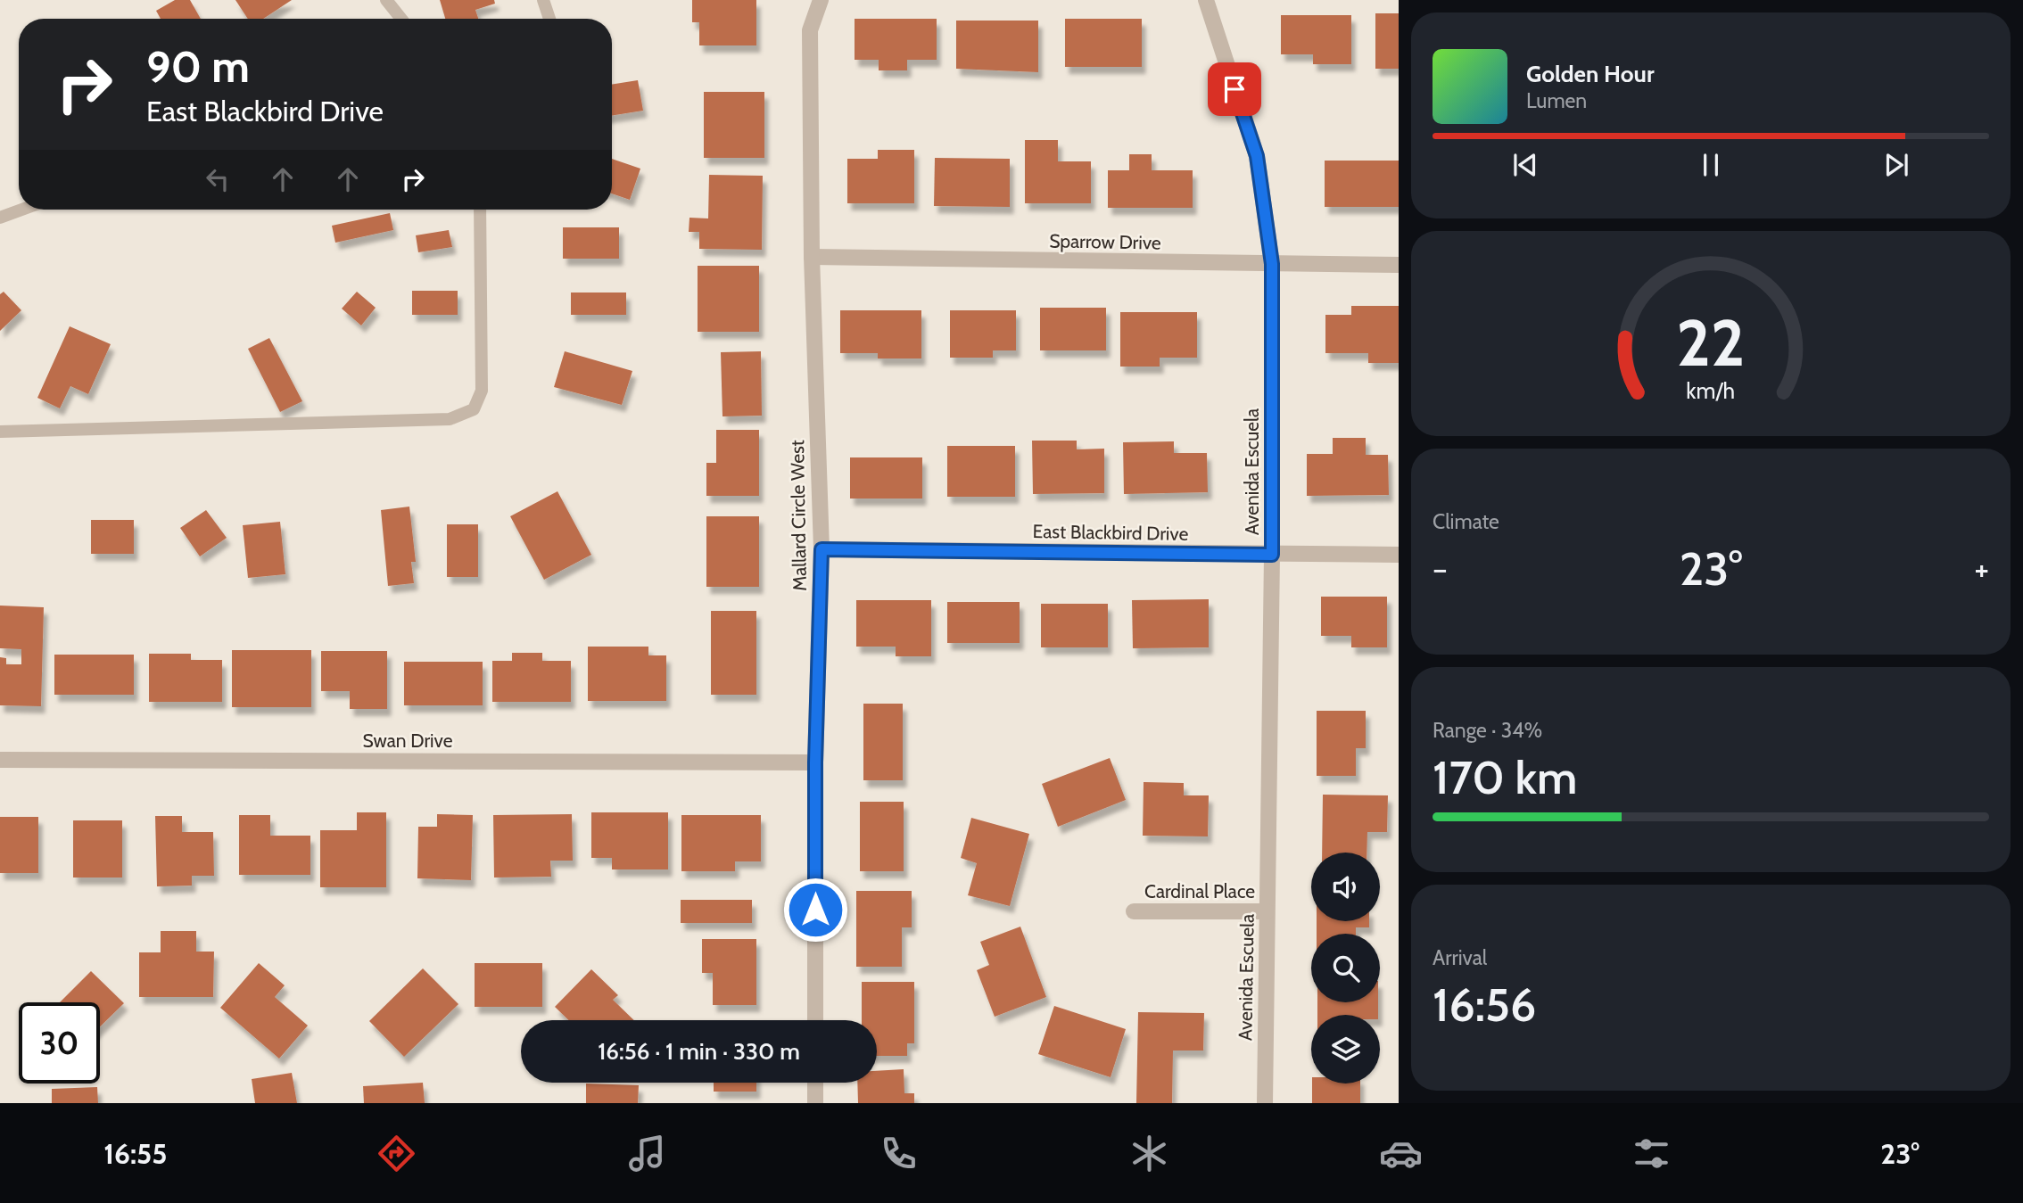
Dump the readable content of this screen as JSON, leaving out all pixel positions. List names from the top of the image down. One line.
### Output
{"streets":{"street":["Sparrow Drive","Avenida Escuela","Mallard Circle West","East Blackbird Drive","Swan Drive","Cardinal Place"]},"crossings":[["Sparrow Drive","Avenida Escuela"],["Sparrow Drive","Mallard Circle West"],["Avenida Escuela","East Blackbird Drive"],["Avenida Escuela","Cardinal Place"],["Mallard Circle West","East Blackbird Drive"],["Mallard Circle West","Swan Drive"]],"page":{"turn":["90 m","East Blackbird Drive"],"song":["Golden Hour","Lumen"],"tile":["Climate",["Range · 34%","170 km"],["Arrival","16:56"]],"heat":["−","23°","+"],"limit":"30","trip":"16:56 · 1 min · 330 m","tabs":["16:55","23°"],"gauge":["22","km/h"]}}
